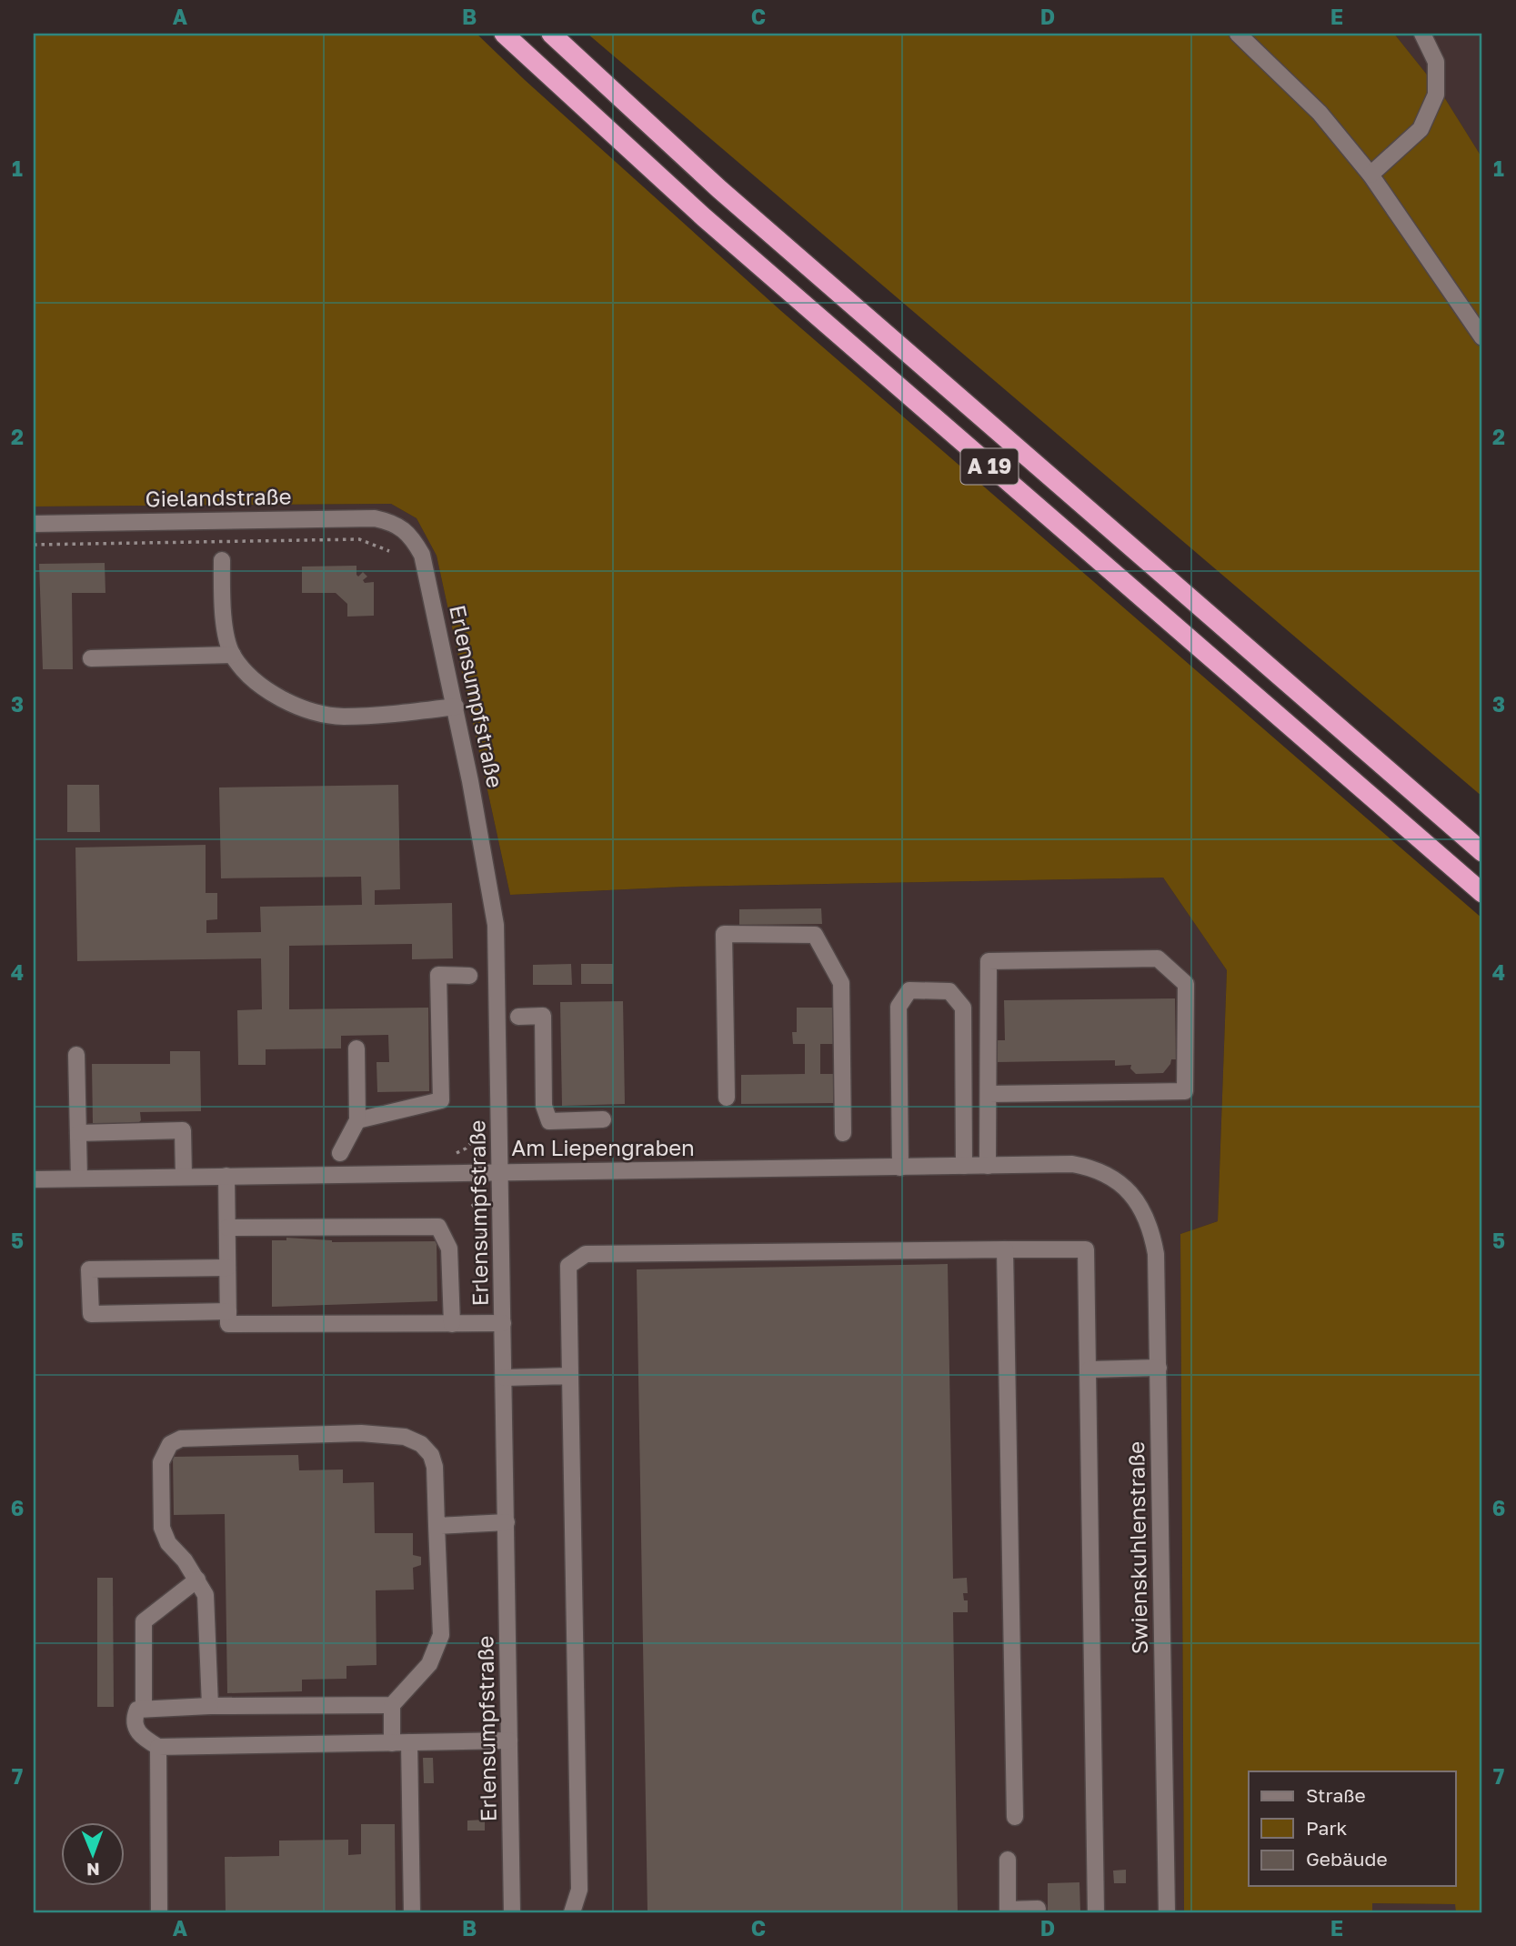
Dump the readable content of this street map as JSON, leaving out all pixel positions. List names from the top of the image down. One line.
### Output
{"streets":{"highway":["A 19"],"street":["Gielandstraße","Erlensumpfstraße","Am Liepengraben","Swienskuhlenstraße"]},"crossings":[["Gielandstraße","Erlensumpfstraße"],["Erlensumpfstraße","Am Liepengraben"],["Am Liepengraben","Swienskuhlenstraße"]],"legend":["Straße","Park","Gebäude"],"north":"bottom","grid":{"columns":["A","B","C","D","E"],"rows":["1","2","3","4","5","6","7"]}}
